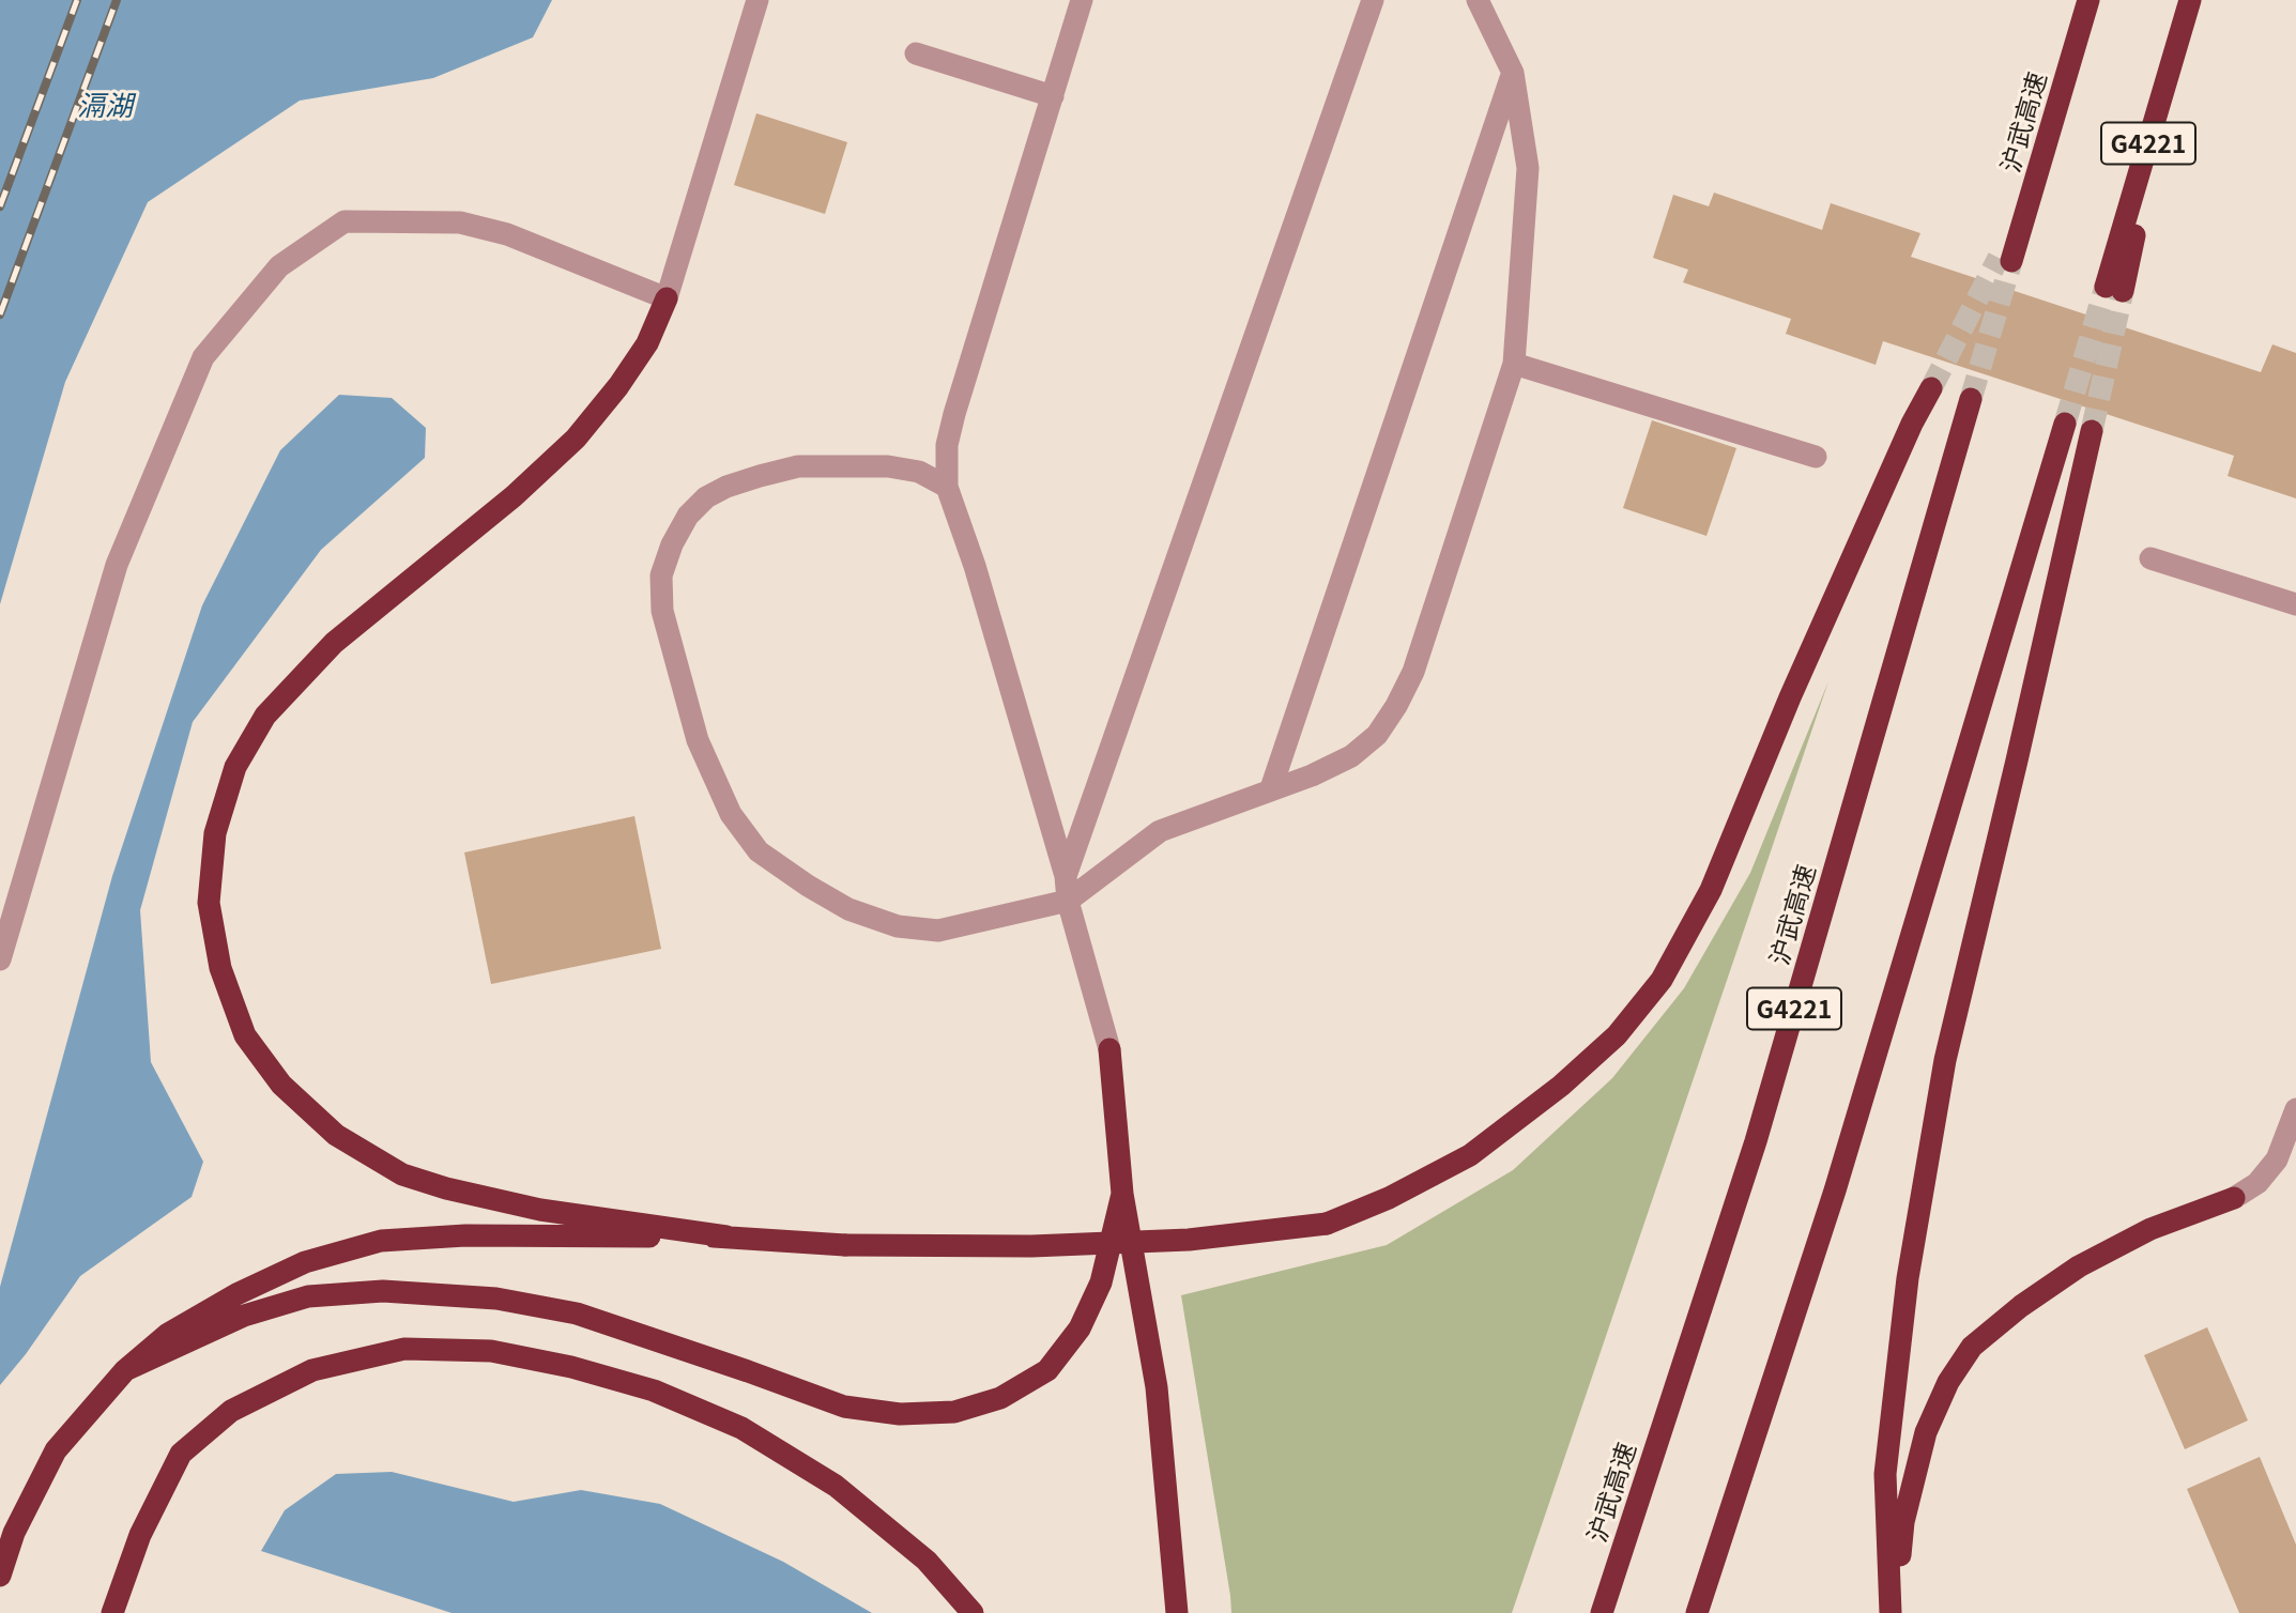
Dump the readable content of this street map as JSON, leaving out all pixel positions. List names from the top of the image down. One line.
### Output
{"streets":{"highway":["沪武高速","G4221"]},"water":["滆湖"]}
